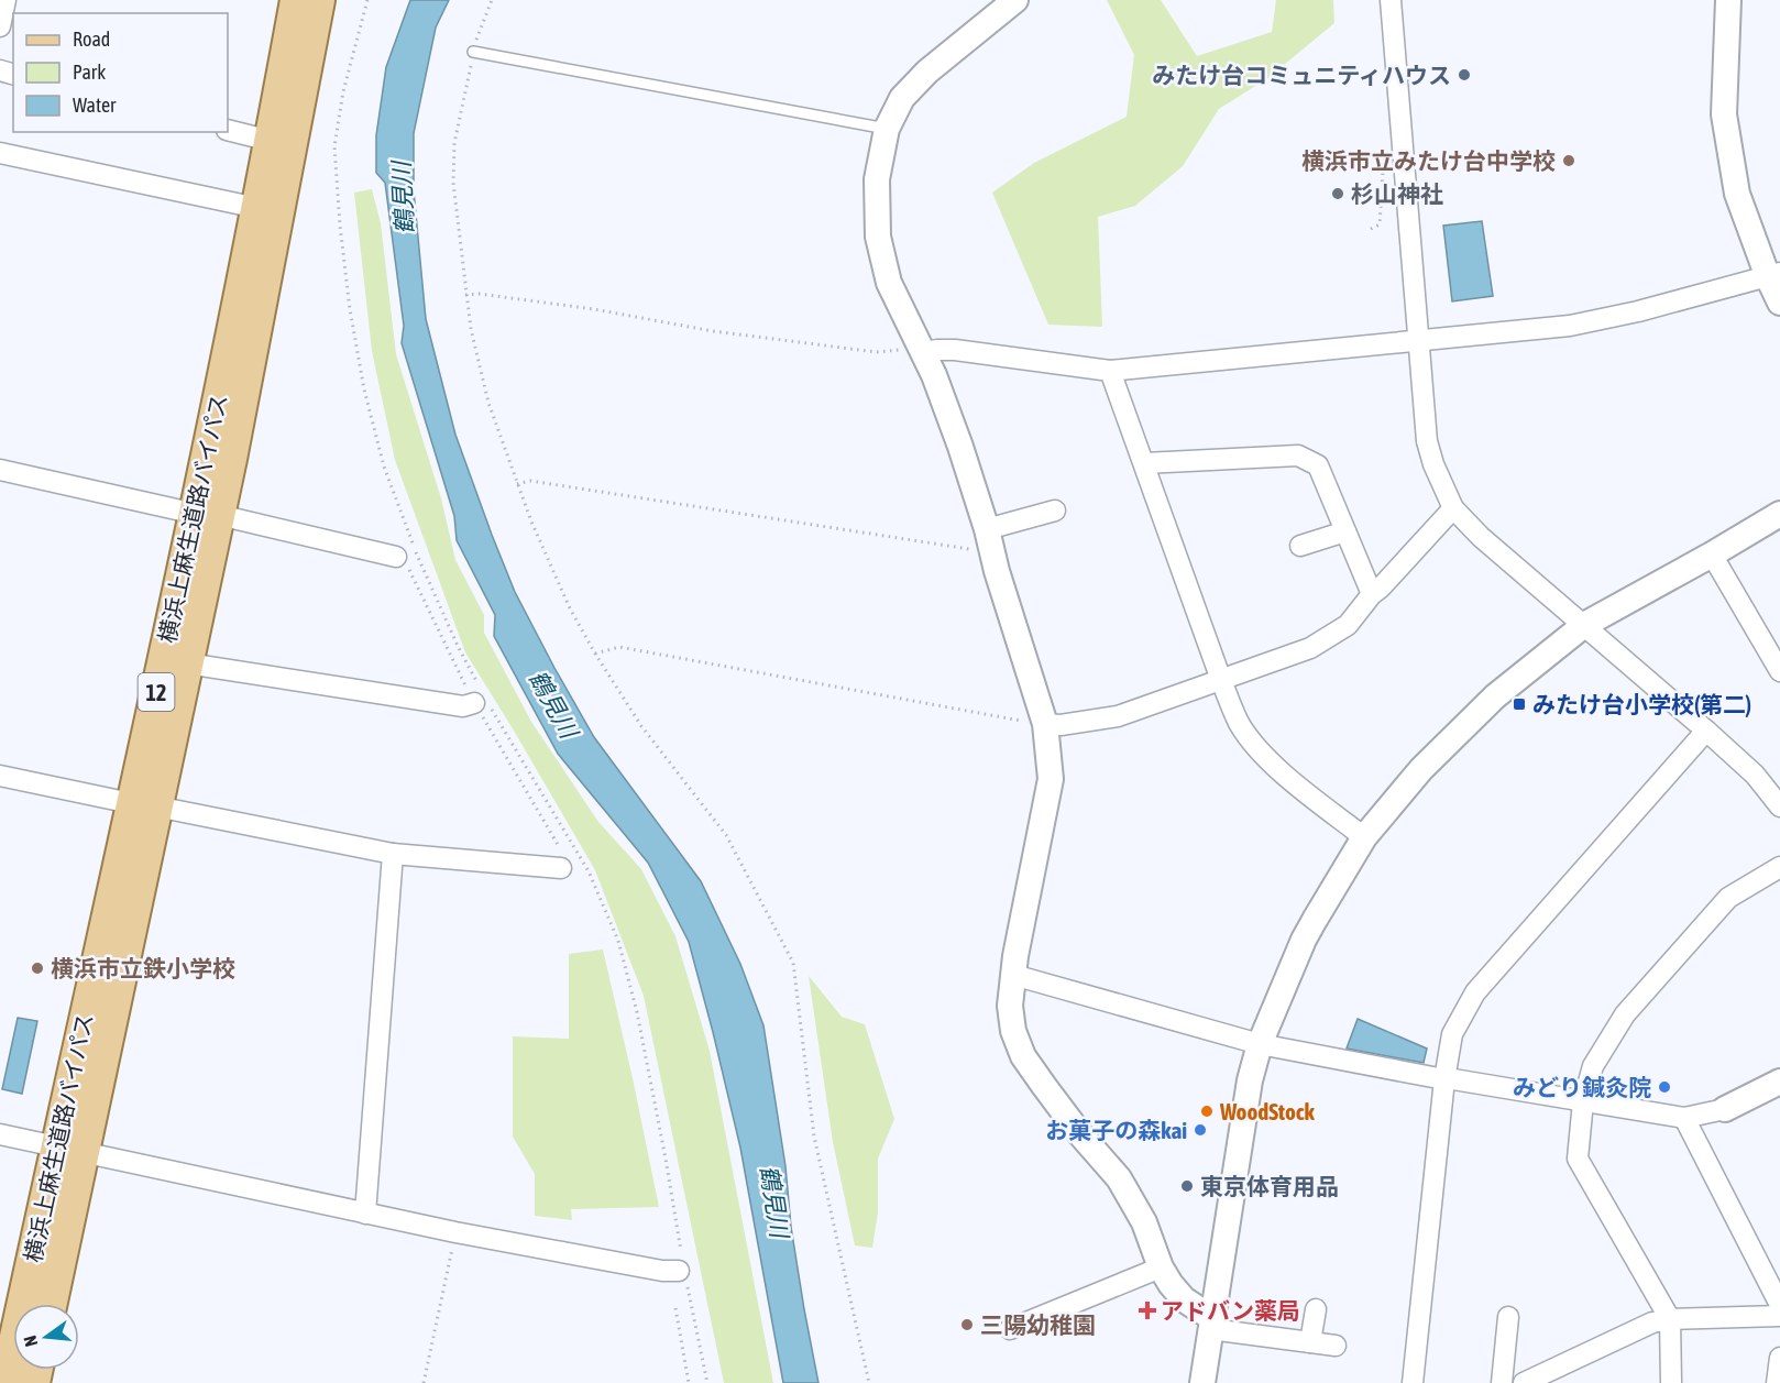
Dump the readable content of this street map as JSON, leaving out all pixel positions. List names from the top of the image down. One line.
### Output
{"streets":{"main road":["横浜上麻生道路バイパス","12"]},"water":["鶴見川"],"places":{"other":["みたけ台コミュニティハウス","横浜市立みたけ台中学校","杉山神社","横浜市立鉄小学校","みどり鍼灸院","WoodStock","お菓子の森kai","東京体育用品","三陽幼稚園"],"transit":["みたけ台小学校(第二)"],"health":["アドバン薬局"]},"legend":["Road","Park","Water"],"north":"left"}
